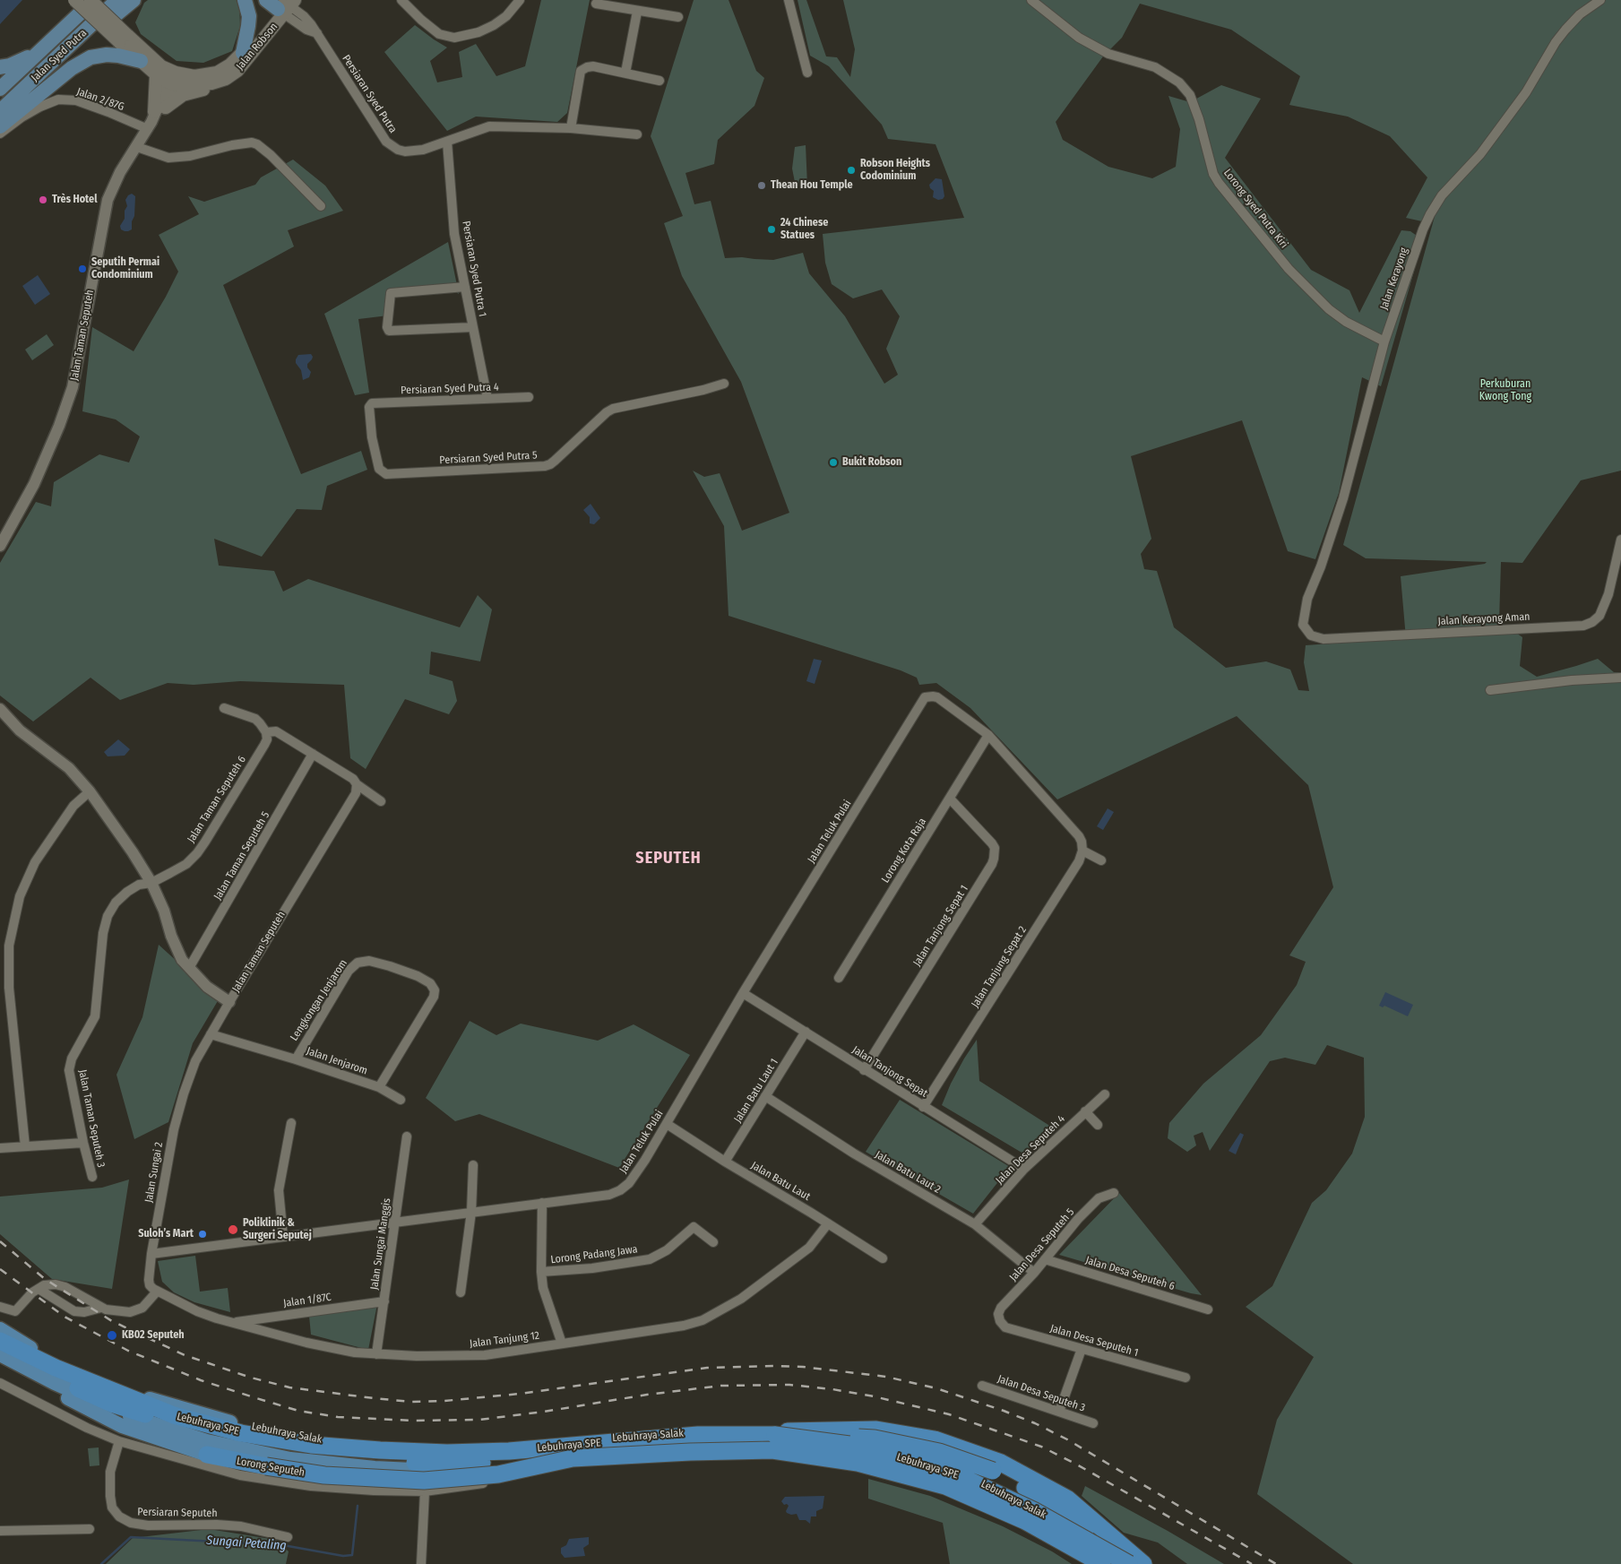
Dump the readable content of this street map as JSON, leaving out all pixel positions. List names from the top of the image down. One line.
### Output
{"streets":{"highway":["Lebuhraya SPE","Lebuhraya Salak"],"main road":["Jalan Robson","Jalan Syed Putra"],"street":["Persiaran Syed Putra","Jalan 2/87G","Lorong Syed Putra Kiri","Persiaran Syed Putra 1","Jalan Kerayong","Jalan Taman Seputeh","Persiaran Syed Putra 4","Persiaran Syed Putra 5","Jalan Kerayong Aman","Jalan Taman Seputeh 6","Jalan Teluk Pulai","Lorong Kota Raja","Jalan Taman Seputeh 5","Jalan Tanjong Sepat 1","Jalan Tanjung Sepat 2","Lengkongan Jenjarom","Jalan Jenjarom","Jalan Tanjong Sepat","Jalan Batu Laut 1","Jalan Taman Seputeh 3","Jalan Desa Seputeh 4","Jalan Sungai 2","Jalan Batu Laut 2","Jalan Batu Laut","Jalan Sungai Manggis","Jalan Desa Seputeh 5","Lorong Padang Jawa","Jalan Desa Seputeh 6","Jalan 1/87C","Jalan Tanjung 12","Jalan Desa Seputeh 1","Jalan Desa Seputeh 3","Lorong Seputeh","Persiaran Seputeh"]},"crossings":[["Jalan Robson","Persiaran Syed Putra"],["Jalan Robson","Jalan Taman Seputeh"],["Persiaran Syed Putra","Persiaran Syed Putra 1"],["Jalan 2/87G","Jalan Taman Seputeh"],["Lorong Syed Putra Kiri","Jalan Kerayong"],["Persiaran Syed Putra 1","Persiaran Syed Putra 4"],["Jalan Kerayong","Jalan Kerayong Aman"],["Jalan Taman Seputeh","Jalan Taman Seputeh 6"],["Jalan Taman Seputeh","Jalan Taman Seputeh 5"],["Jalan Taman Seputeh","Jalan Taman Seputeh 3"],["Jalan Taman Seputeh","Jalan Sungai 2"],["Persiaran Syed Putra 4","Persiaran Syed Putra 5"],["Jalan Taman Seputeh 6","Jalan Taman Seputeh 3"],["Jalan Teluk Pulai","Lorong Kota Raja"],["Jalan Teluk Pulai","Jalan Tanjong Sepat"],["Jalan Teluk Pulai","Jalan Sungai 2"],["Jalan Teluk Pulai","Jalan Batu Laut"],["Jalan Teluk Pulai","Jalan Sungai Manggis"],["Lorong Kota Raja","Jalan Tanjong Sepat 1"],["Jalan Tanjong Sepat 1","Jalan Tanjong Sepat"],["Jalan Tanjung Sepat 2","Jalan Tanjong Sepat"],["Lengkongan Jenjarom","Jalan Jenjarom"],["Jalan Jenjarom","Jalan Sungai 2"],["Jalan Tanjong Sepat","Jalan Batu Laut 1"],["Jalan Tanjong Sepat","Jalan Desa Seputeh 4"],["Jalan Batu Laut 1","Jalan Batu Laut 2"],["Jalan Batu Laut 1","Jalan Batu Laut"],["Jalan Desa Seputeh 4","Jalan Batu Laut 2"],["Jalan Sungai 2","Jalan Tanjung 12"],["Jalan Batu Laut 2","Jalan Desa Seputeh 5"],["Jalan Batu Laut","Jalan Tanjung 12"],["Jalan Sungai Manggis","Jalan 1/87C"],["Jalan Sungai Manggis","Jalan Tanjung 12"],["Jalan Desa Seputeh 5","Jalan Desa Seputeh 6"],["Jalan Desa Seputeh 5","Jalan Desa Seputeh 1"],["Jalan 1/87C","Jalan Tanjung 12"],["Lebuhraya SPE","Lebuhraya Salak"],["Lebuhraya Salak","Lorong Seputeh"],["Lorong Seputeh","Persiaran Seputeh"]],"districts":["SEPUTEH"],"water":["Sungai Petaling"],"parks":["Perkuburan Kwong Tong"],"places":["Robson Heights Codominium","Thean Hou Temple","Très Hotel","24 Chinese Statues","Seputih Permai Condominium","Bukit Robson","Poliklinik & Surgeri Seputej","Suloh’s Mart","KB02 Seputeh"]}
